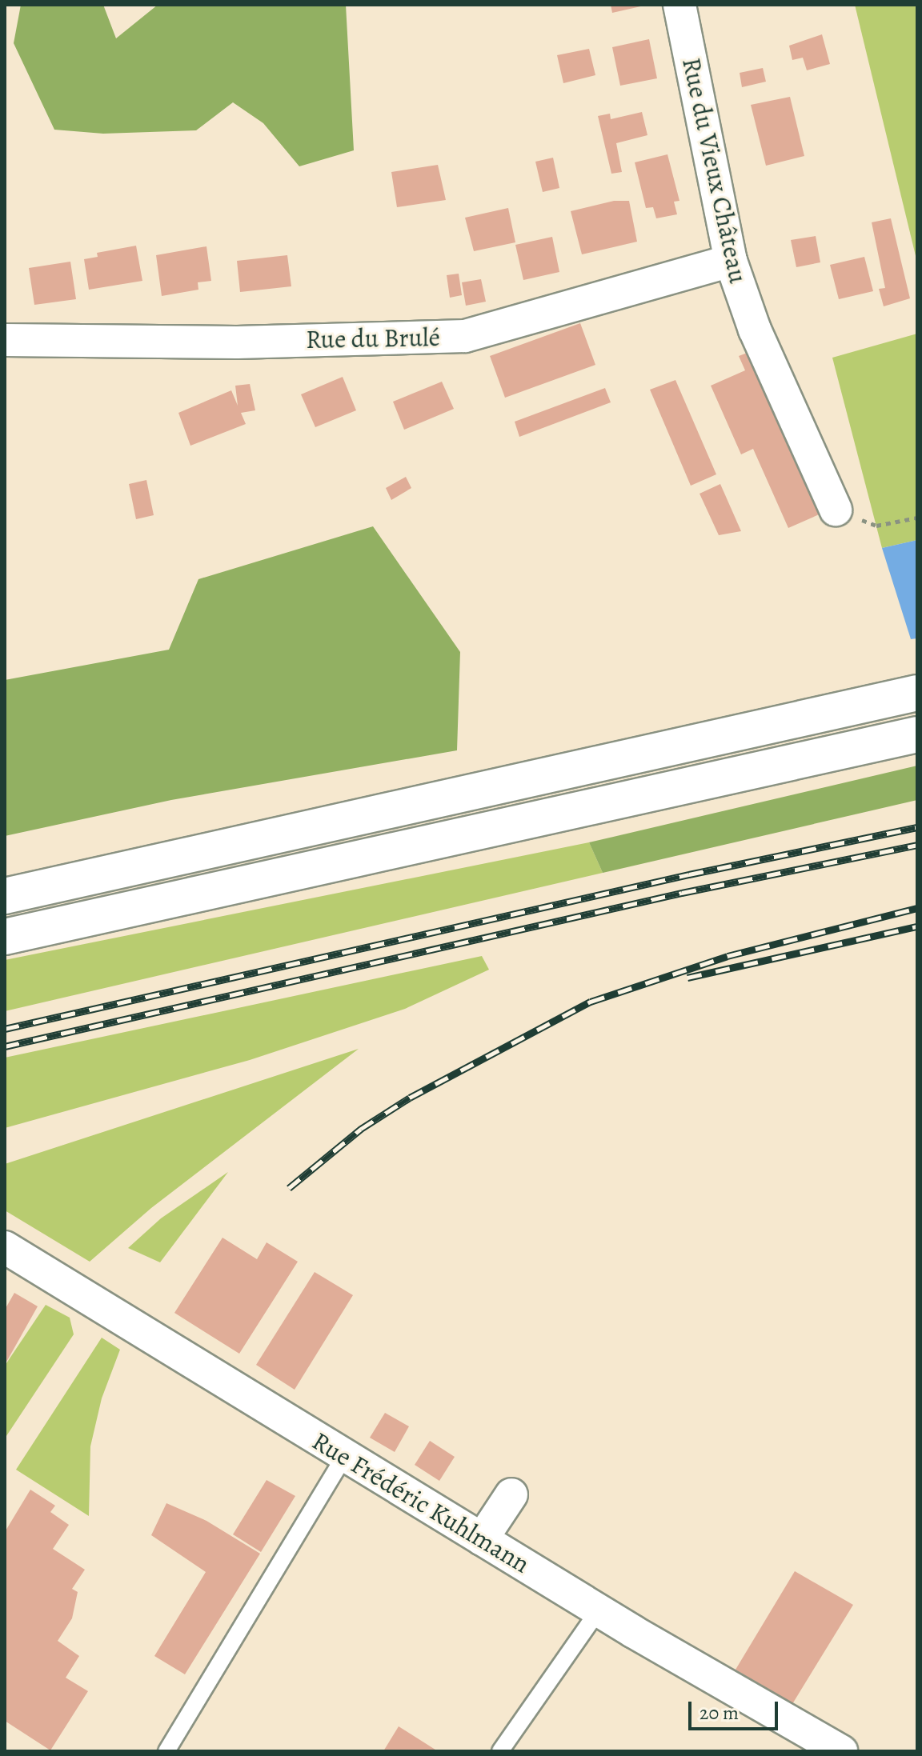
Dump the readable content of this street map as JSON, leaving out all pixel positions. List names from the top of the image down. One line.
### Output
{"streets":{"street":["Rue du Vieux Château","Rue du Brulé","Rue Frédéric Kuhlmann"]},"crossings":[["Rue du Vieux Château","Rue du Brulé"]],"scale_bar":"20 m"}
